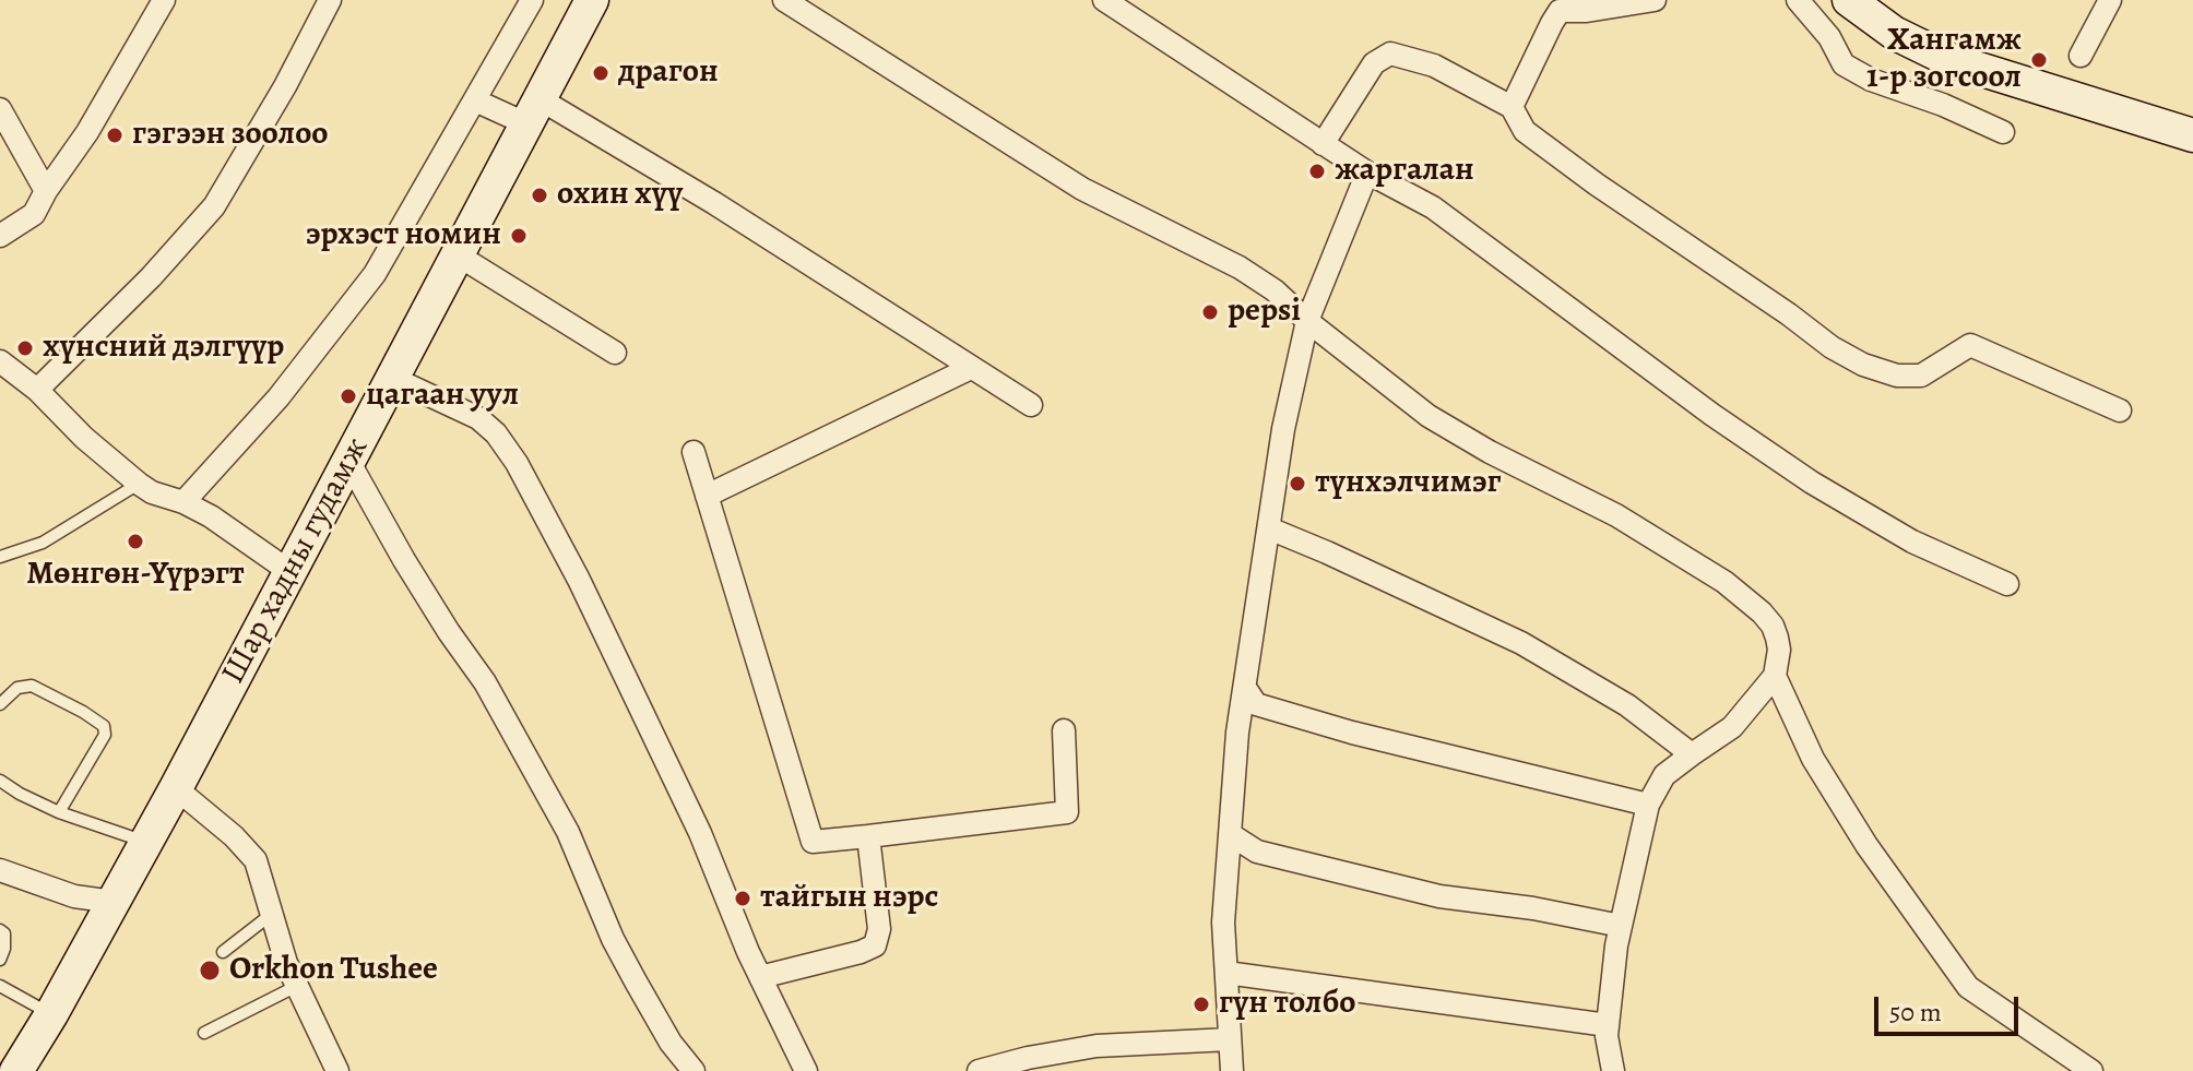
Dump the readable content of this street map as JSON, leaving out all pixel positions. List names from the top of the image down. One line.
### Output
{"streets":{"main road":["Шар хадны гудамж"]},"places":["Хангамж 1-р зогсоол","драгон","гэгээн зоолоо","жаргалан","охин хүү","эрхэст номин","pepsi","хүнсний дэлгүүр","цагаан уул","түнхэлчимэг","Мөнгөн-Үүрэгт","тайгын нэрс","Orkhon Tushee","гүн толбо"],"scale_bar":"50 m"}
